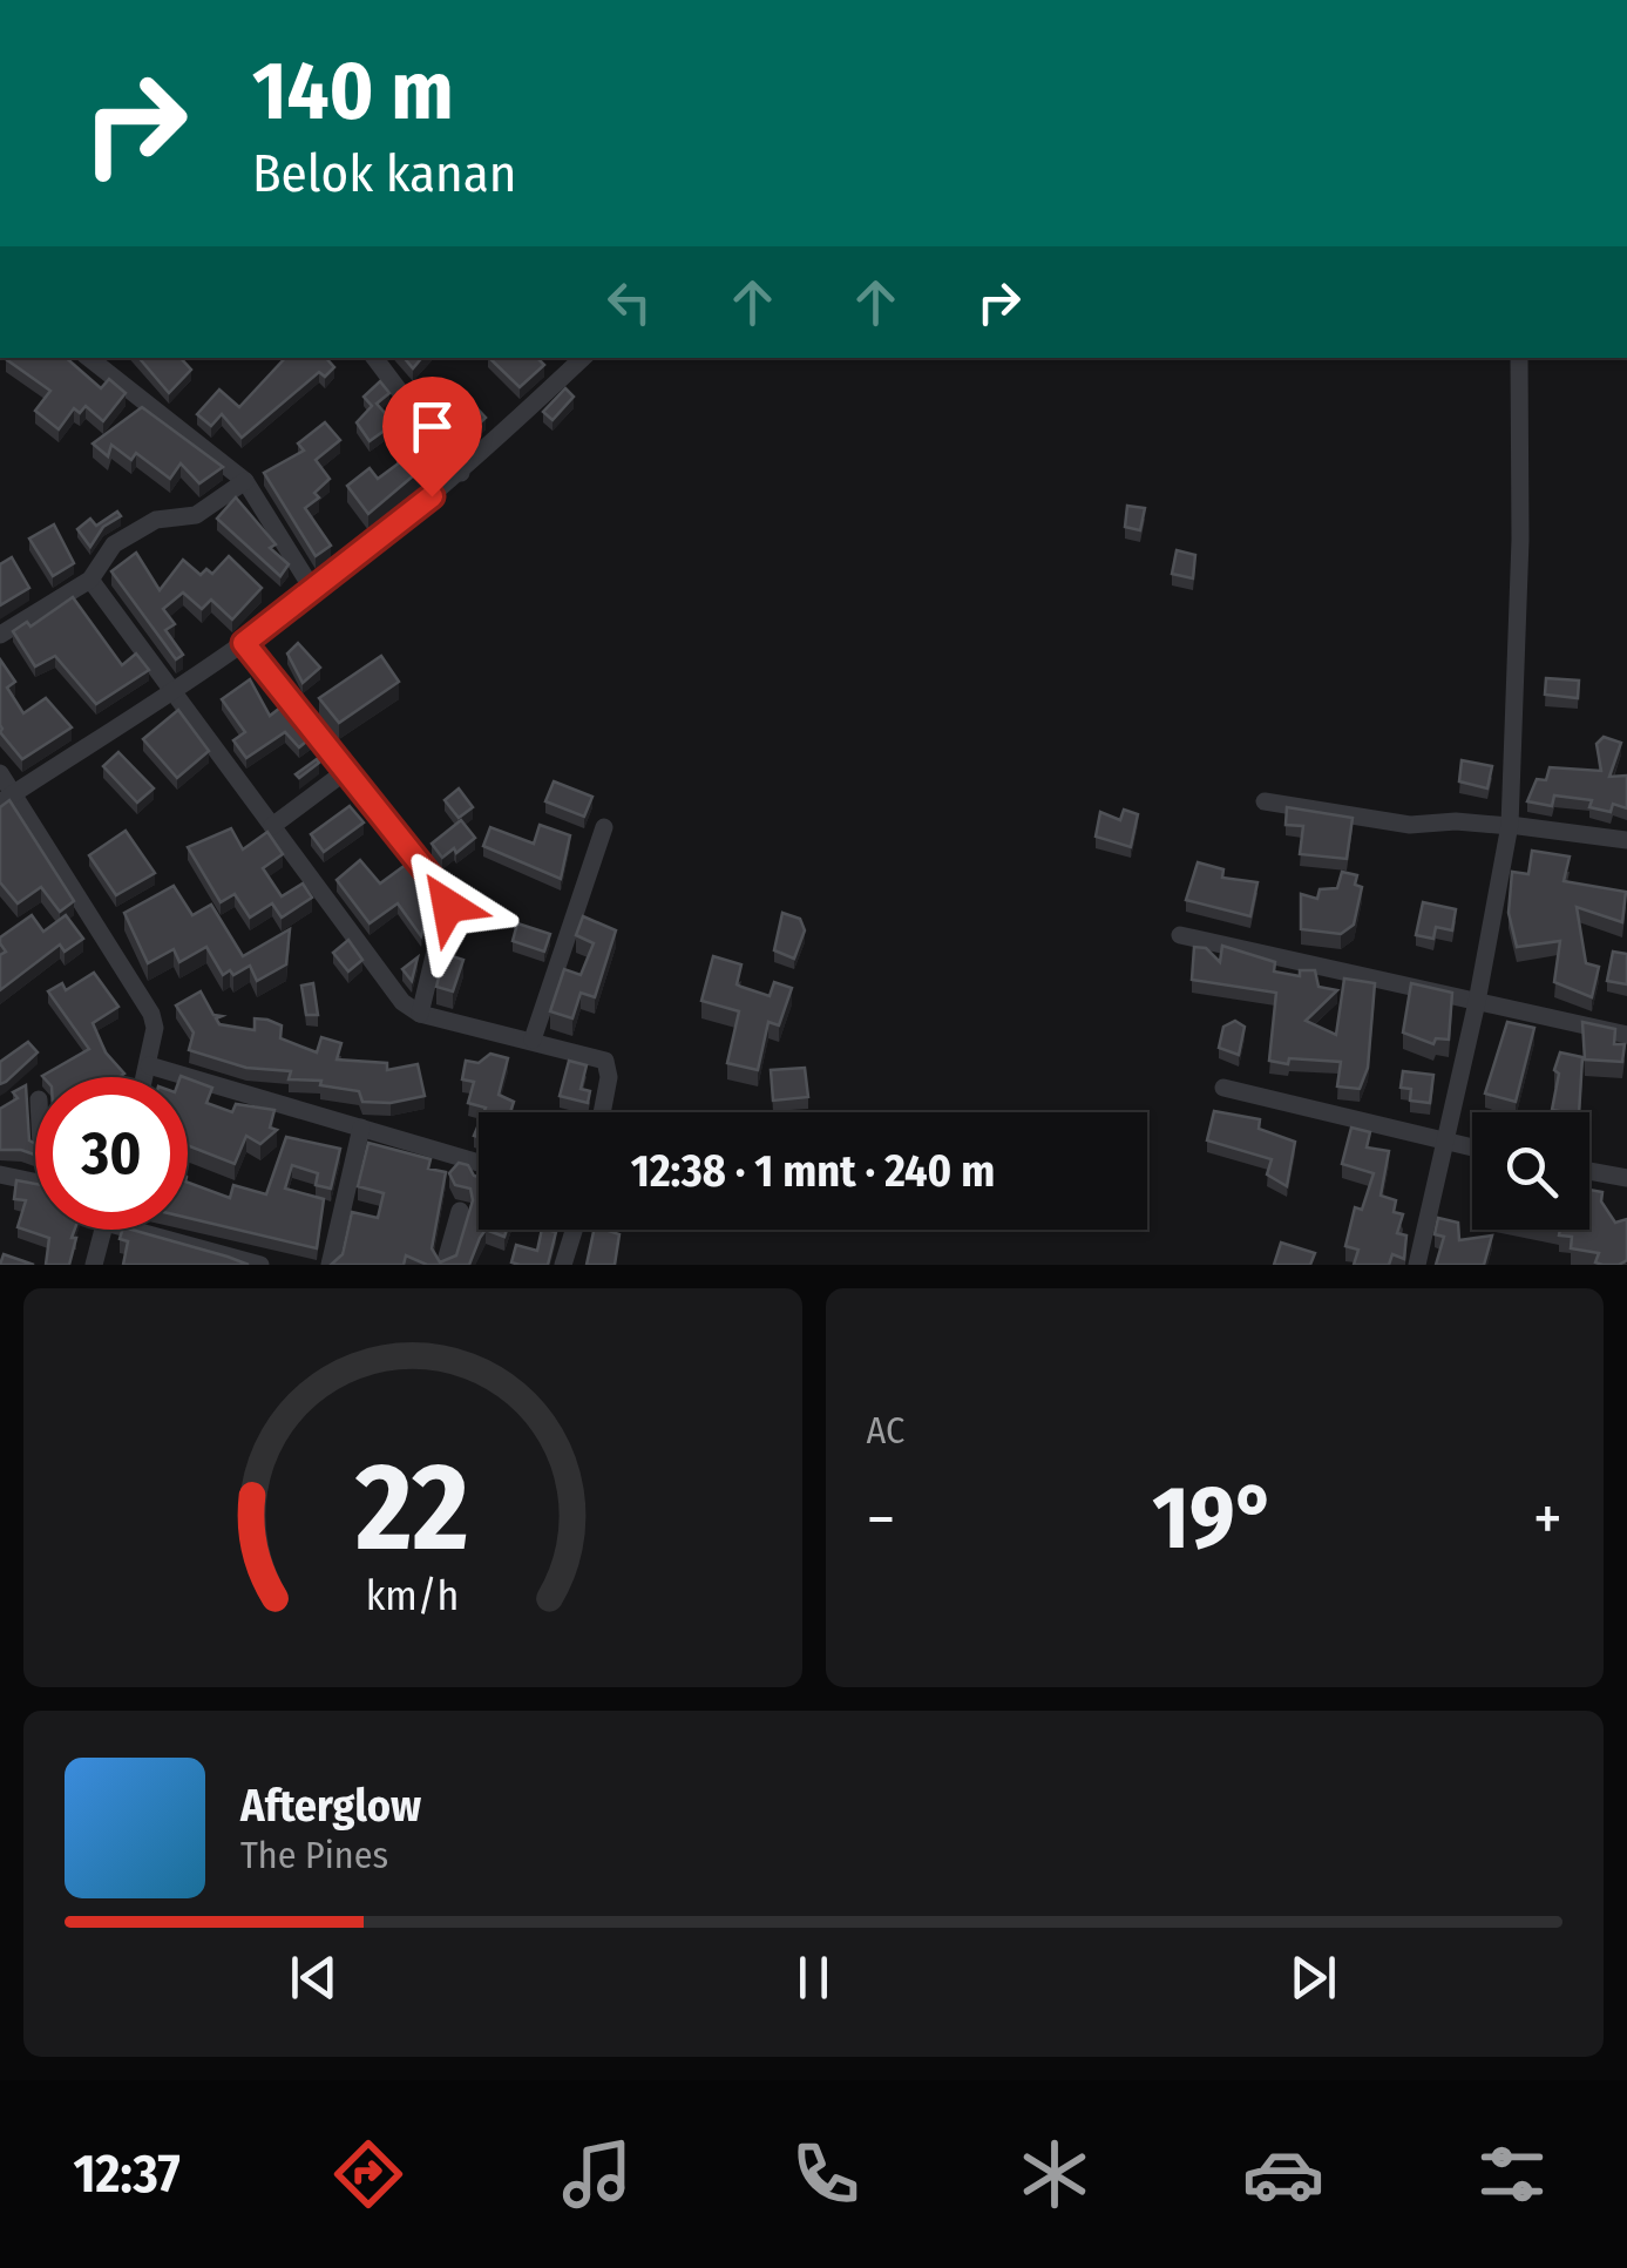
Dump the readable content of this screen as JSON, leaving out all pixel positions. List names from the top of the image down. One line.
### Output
{"page":{"turn":["140 m","Belok kanan"],"limit":"30","trip":"12:38 · 1 mnt · 240 m","tile":"AC","heat":["−","19°","+"],"song":["Afterglow","The Pines"],"tabs":"12:37","gauge":["22","km/h"]}}
